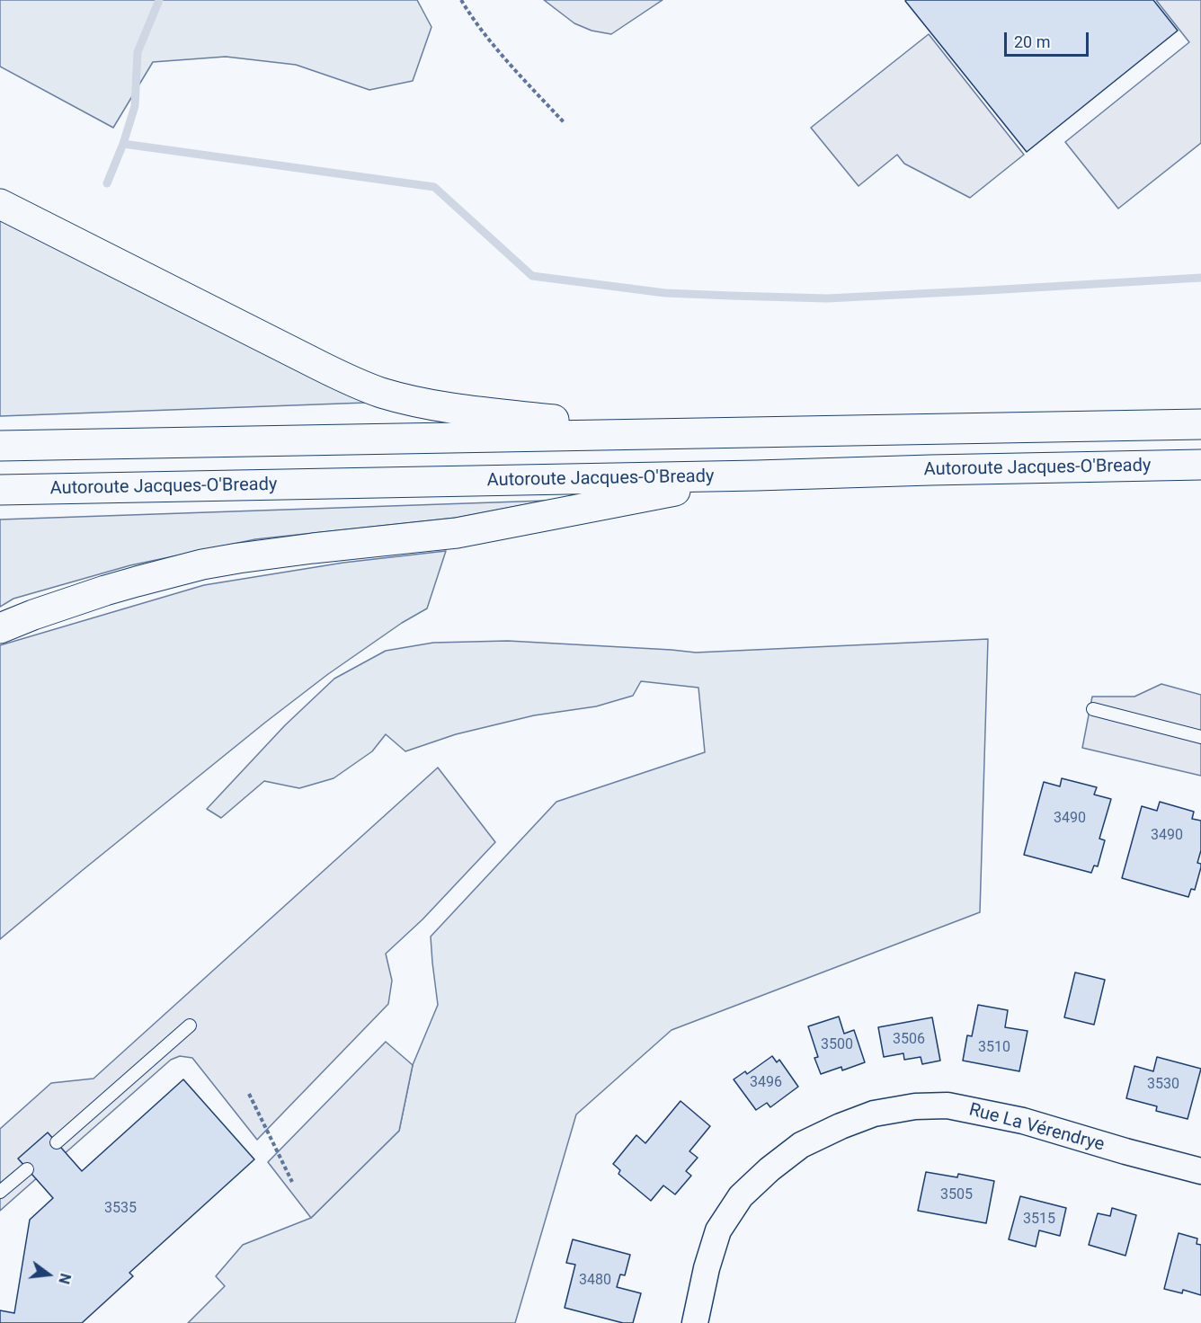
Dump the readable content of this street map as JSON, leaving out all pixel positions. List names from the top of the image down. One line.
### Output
{"streets":{"highway":["Autoroute Jacques-O'Bready"],"street":["Rue La Vérendrye"]},"house_numbers":["3490","3490","3506","3500","3510","3496","3530","3505","3535","3515","3480"],"scale_bar":"20 m","north":"right"}
